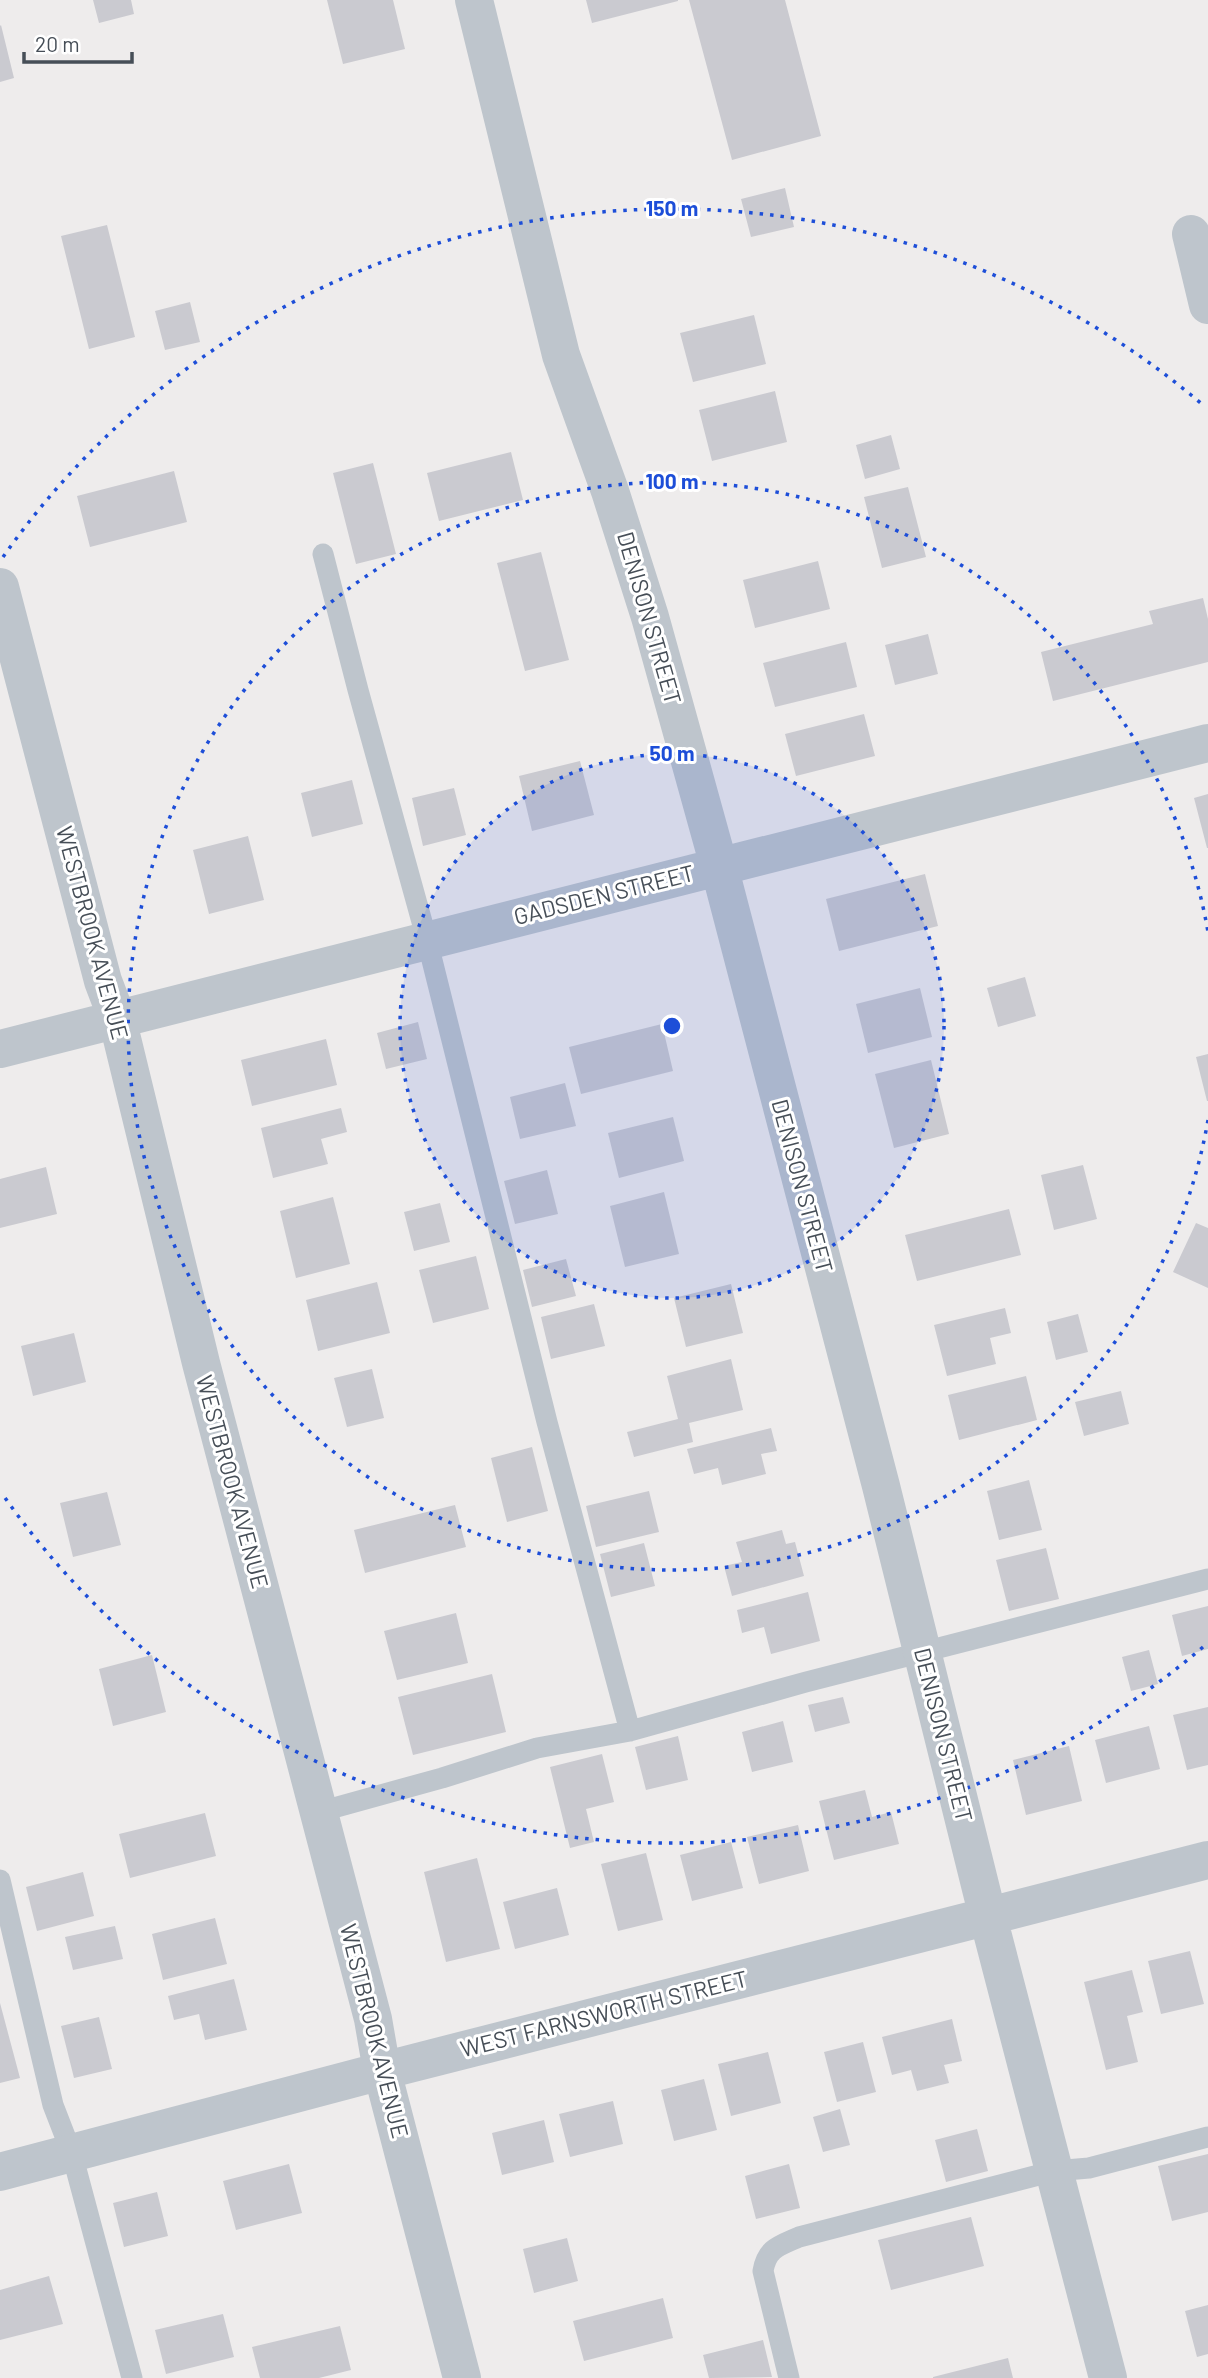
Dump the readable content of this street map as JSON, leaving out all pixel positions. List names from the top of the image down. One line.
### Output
{"streets":{"street":["DENISON STREET","GADSDEN STREET","WESTBROOK AVENUE","WEST FARNSWORTH STREET"]},"crossings":[["DENISON STREET","GADSDEN STREET"],["DENISON STREET","WEST FARNSWORTH STREET"],["GADSDEN STREET","WESTBROOK AVENUE"],["WESTBROOK AVENUE","WEST FARNSWORTH STREET"]],"scale_bar":"20 m","rings":["150 m","100 m","50 m"]}
